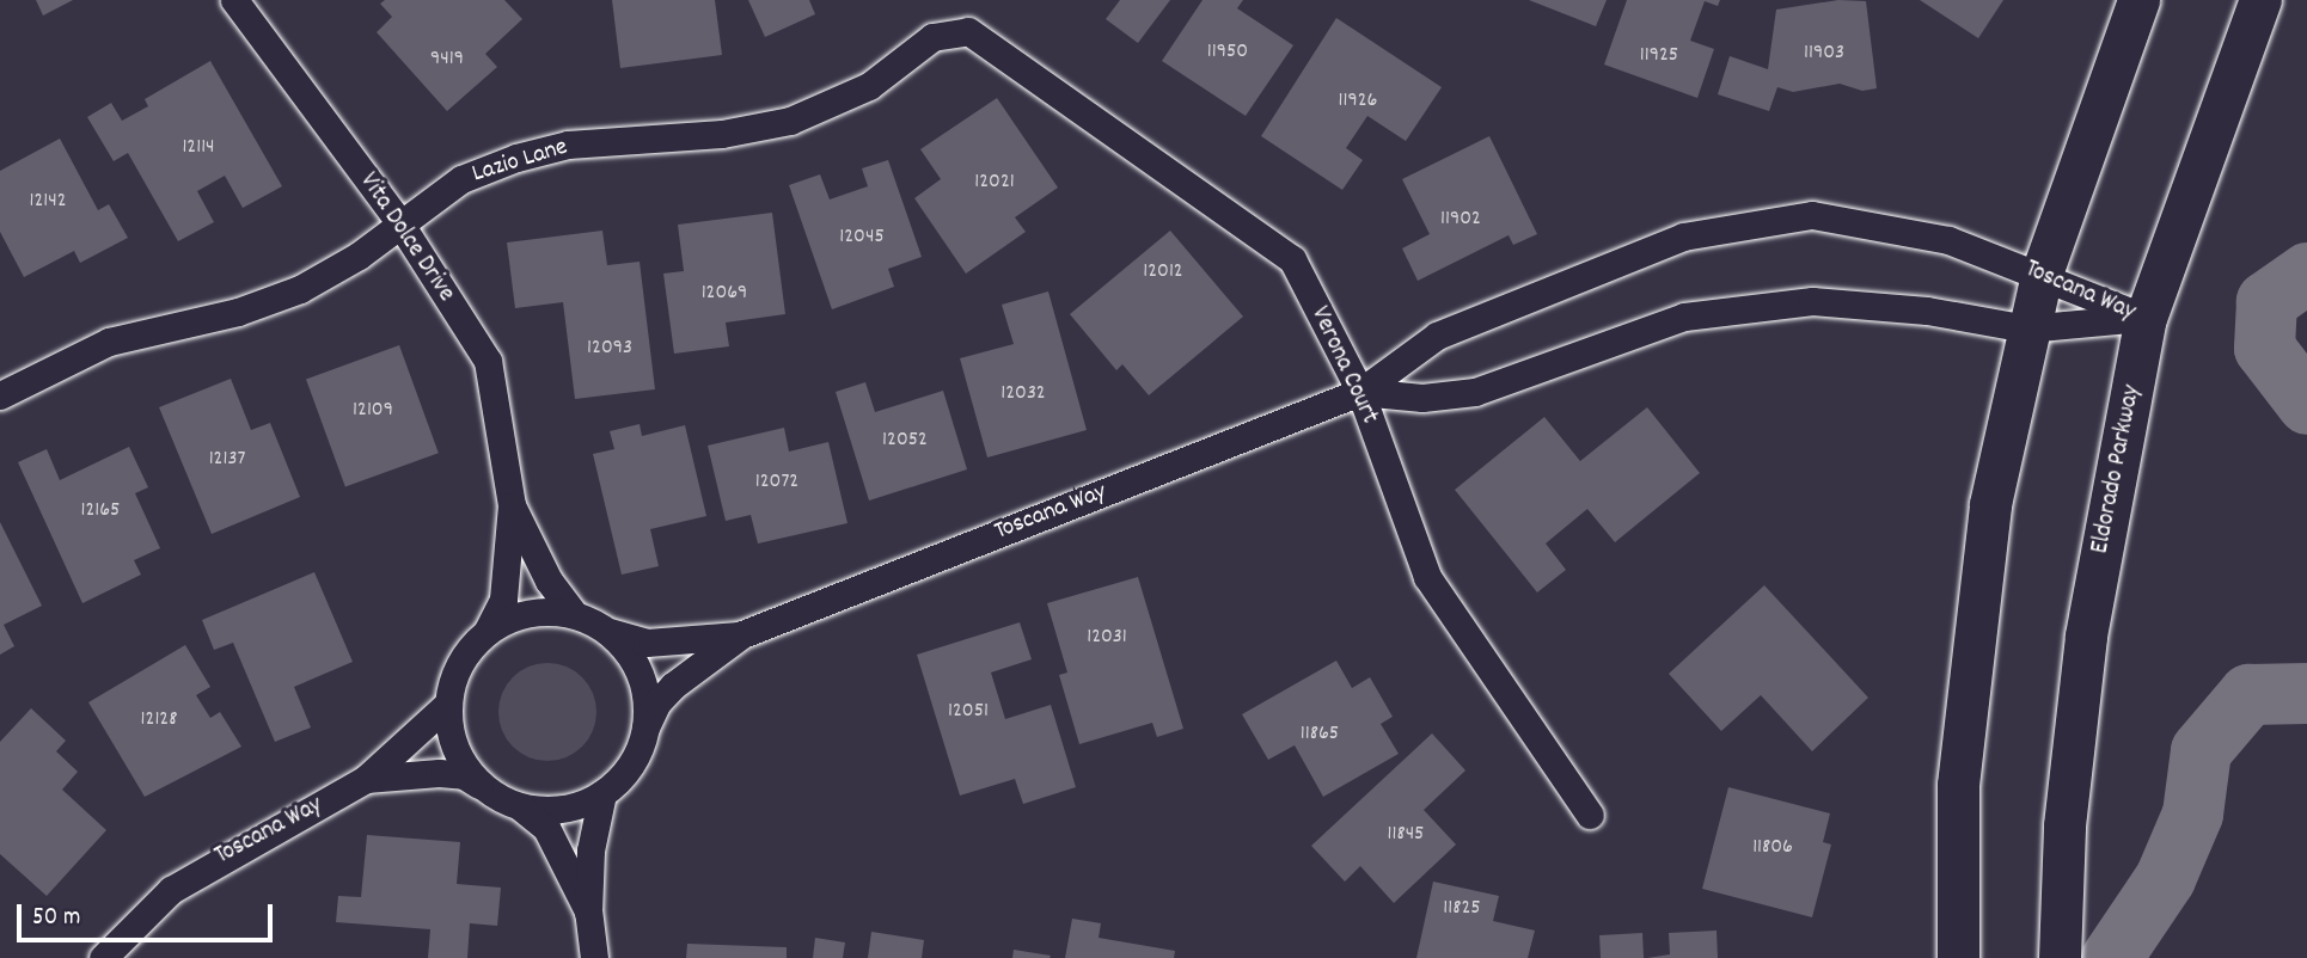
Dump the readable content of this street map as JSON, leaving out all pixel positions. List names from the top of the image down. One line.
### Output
{"streets":{"main road":["Eldorado Parkway"],"street":["Lazio Lane","Vita Dolce Drive","Toscana Way","Verona Court"]},"crossings":[["Lazio Lane","Vita Dolce Drive"],["Lazio Lane","Verona Court"],["Vita Dolce Drive","Toscana Way"],["Toscana Way","Verona Court"],["Toscana Way","Eldorado Parkway"]],"house_numbers":["11950","11903","11925","9419","11926","12114","12021","12142","11902","12045","12012","12069","12093","12032","12109","12052","12137","12072","12165","12031","12051","12128","11865","11845","11806","11825"],"scale_bar":"50 m"}
